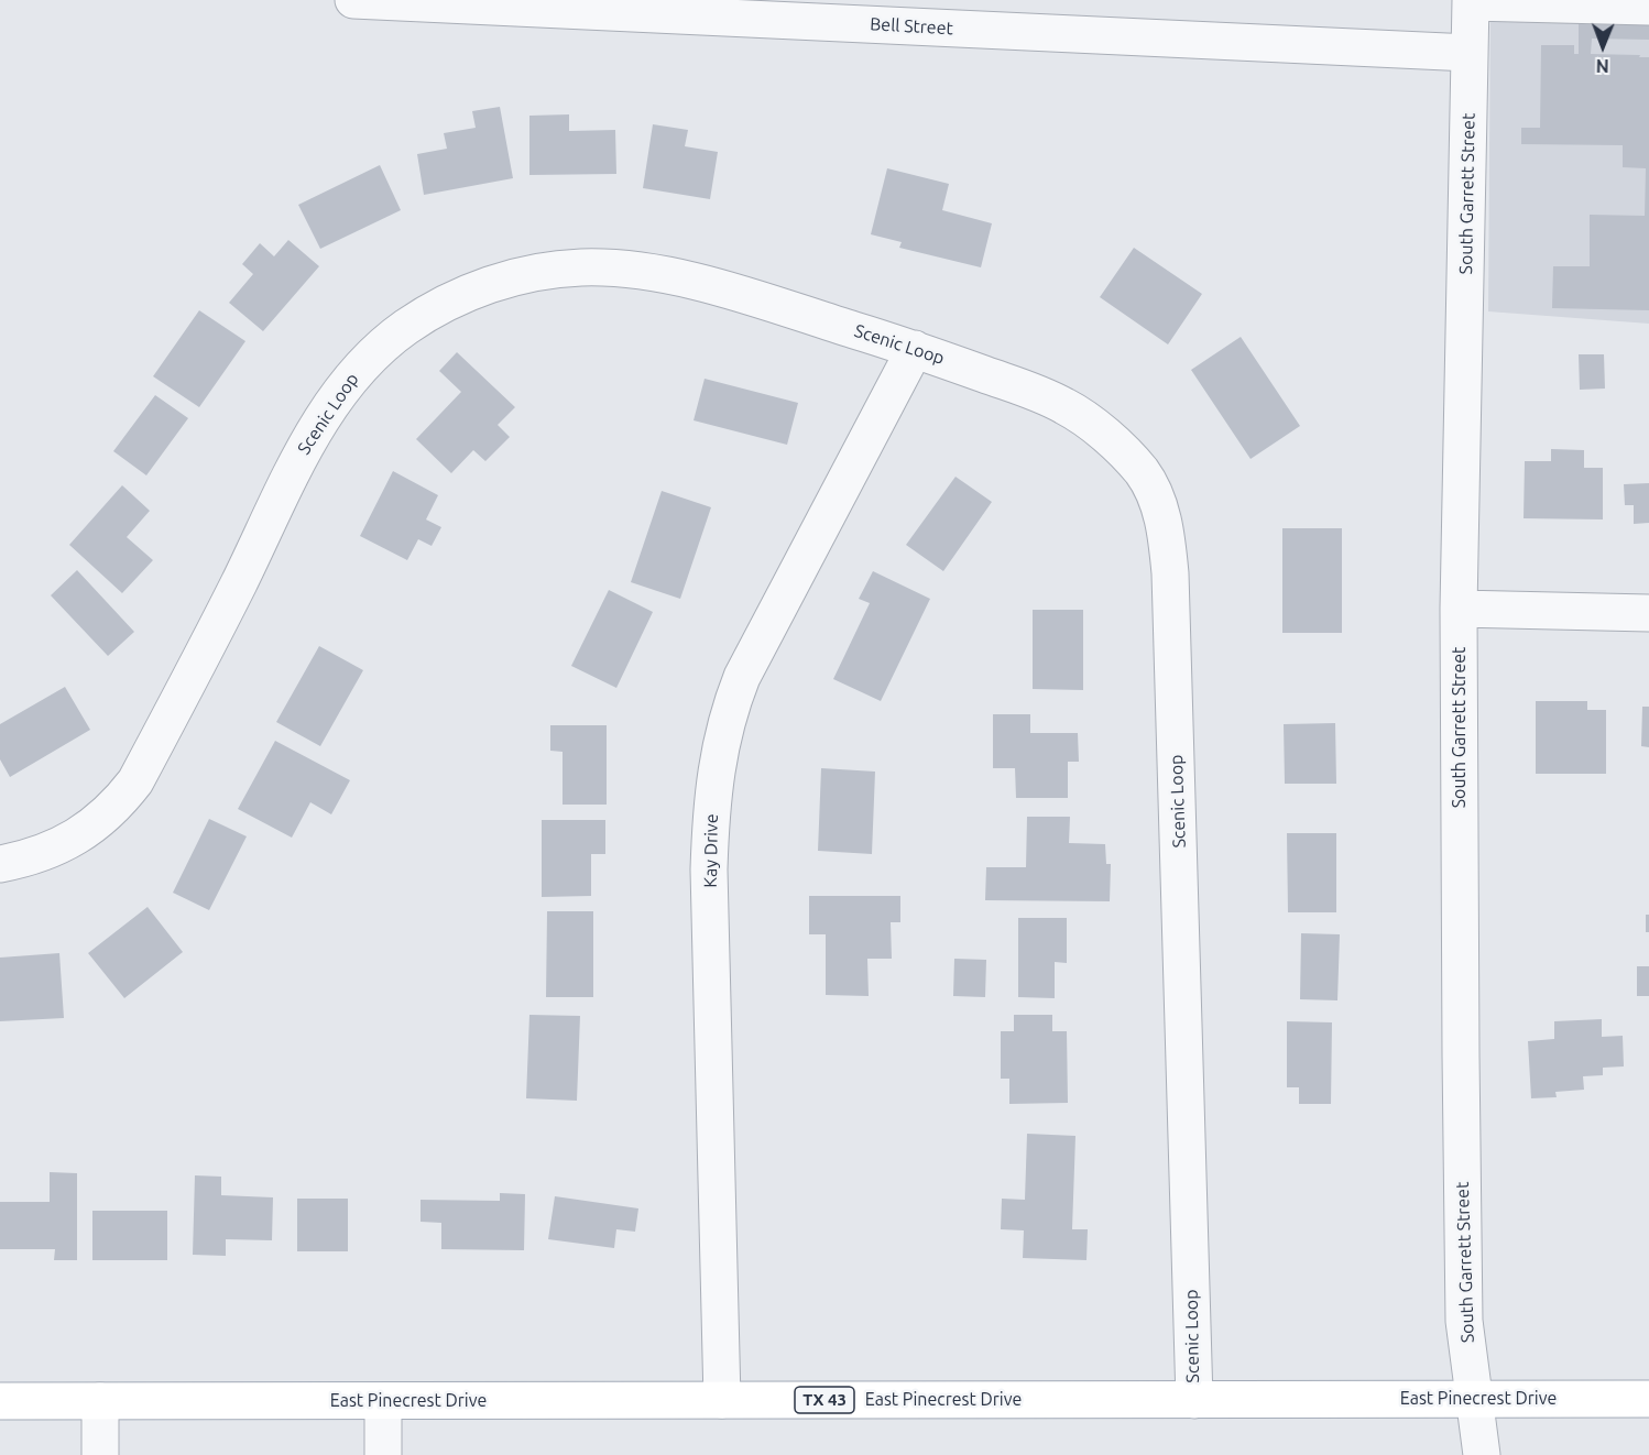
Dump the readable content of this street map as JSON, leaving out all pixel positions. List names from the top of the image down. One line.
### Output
{"streets":{"main road":["East Pinecrest Drive","TX 43"],"street":["Bell Street","South Garrett Street","Scenic Loop","Kay Drive"]},"crossings":[["Bell Street","South Garrett Street"],["South Garrett Street","East Pinecrest Drive"],["Scenic Loop","Kay Drive"],["Scenic Loop","East Pinecrest Drive"],["Kay Drive","East Pinecrest Drive"]],"north":"bottom"}
